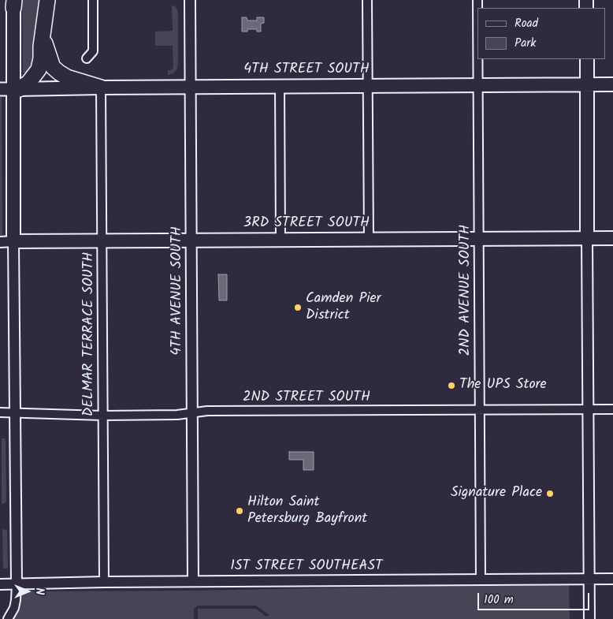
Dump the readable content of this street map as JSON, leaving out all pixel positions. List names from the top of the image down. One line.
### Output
{"streets":{"main road":["4TH STREET SOUTH","3RD STREET SOUTH"],"street":["2ND AVENUE SOUTH","4TH AVENUE SOUTH","DELMAR TERRACE SOUTH","2ND STREET SOUTH","1ST STREET SOUTHEAST"]},"crossings":[["4TH STREET SOUTH","2ND AVENUE SOUTH"],["4TH STREET SOUTH","4TH AVENUE SOUTH"],["4TH STREET SOUTH","DELMAR TERRACE SOUTH"],["3RD STREET SOUTH","2ND AVENUE SOUTH"],["3RD STREET SOUTH","4TH AVENUE SOUTH"],["3RD STREET SOUTH","DELMAR TERRACE SOUTH"],["2ND AVENUE SOUTH","2ND STREET SOUTH"],["2ND AVENUE SOUTH","1ST STREET SOUTHEAST"],["4TH AVENUE SOUTH","2ND STREET SOUTH"],["4TH AVENUE SOUTH","1ST STREET SOUTHEAST"],["DELMAR TERRACE SOUTH","2ND STREET SOUTH"],["DELMAR TERRACE SOUTH","1ST STREET SOUTHEAST"]],"places":["Camden Pier District","The UPS Store","Signature Place","Hilton Saint Petersburg Bayfront"],"legend":["Road","Park"],"scale_bar":"100 m","north":"right"}
